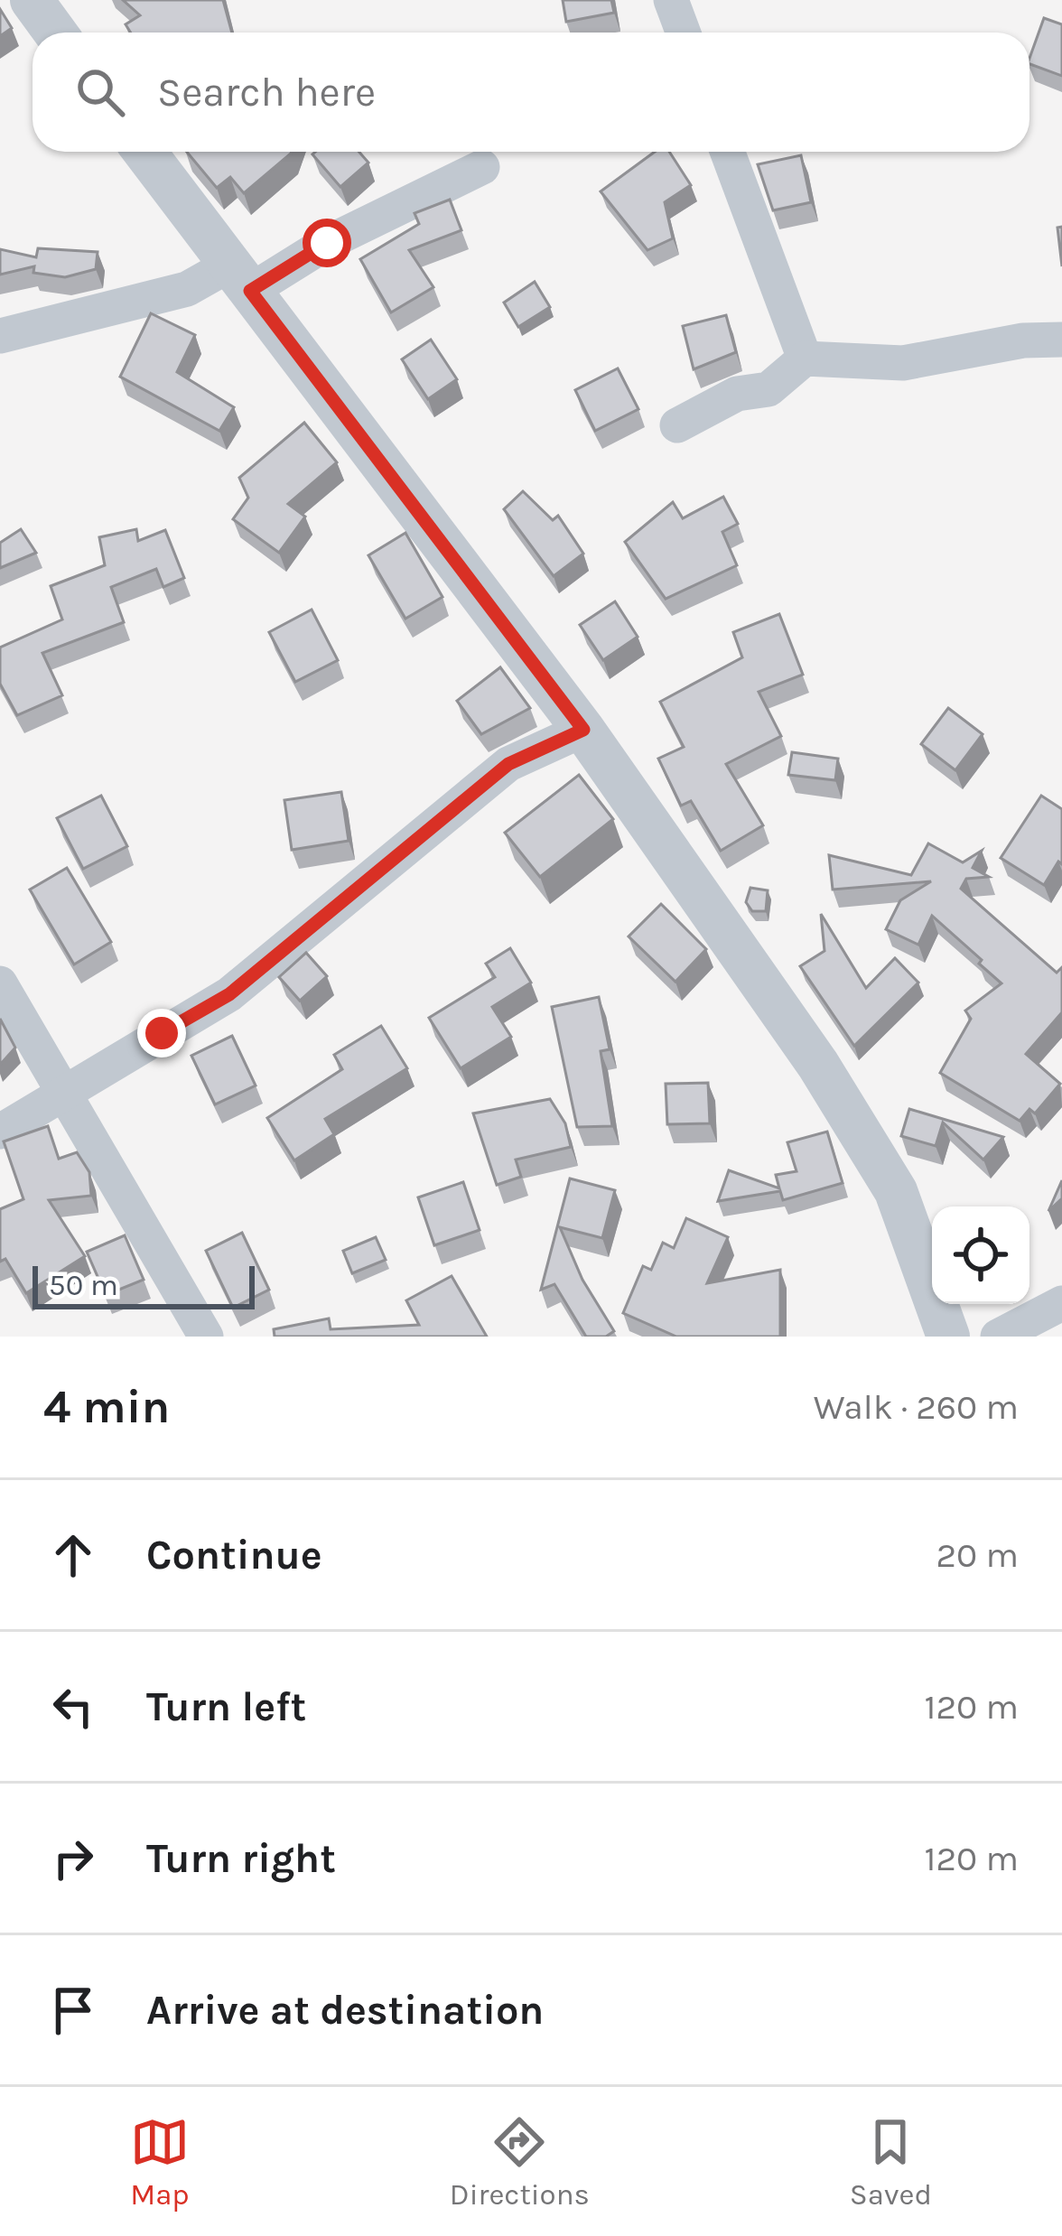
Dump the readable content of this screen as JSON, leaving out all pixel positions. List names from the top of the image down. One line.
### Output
{"scale_bar":"50 m","page":{"search":"Search here","scale":"50 m","heading":["4 min","Walk · 260 m"],"list":[["Continue","20 m"],["Turn left","120 m"],["Turn right","120 m"],"Arrive at destination"],"nav":["Map","Directions","Saved"]}}
